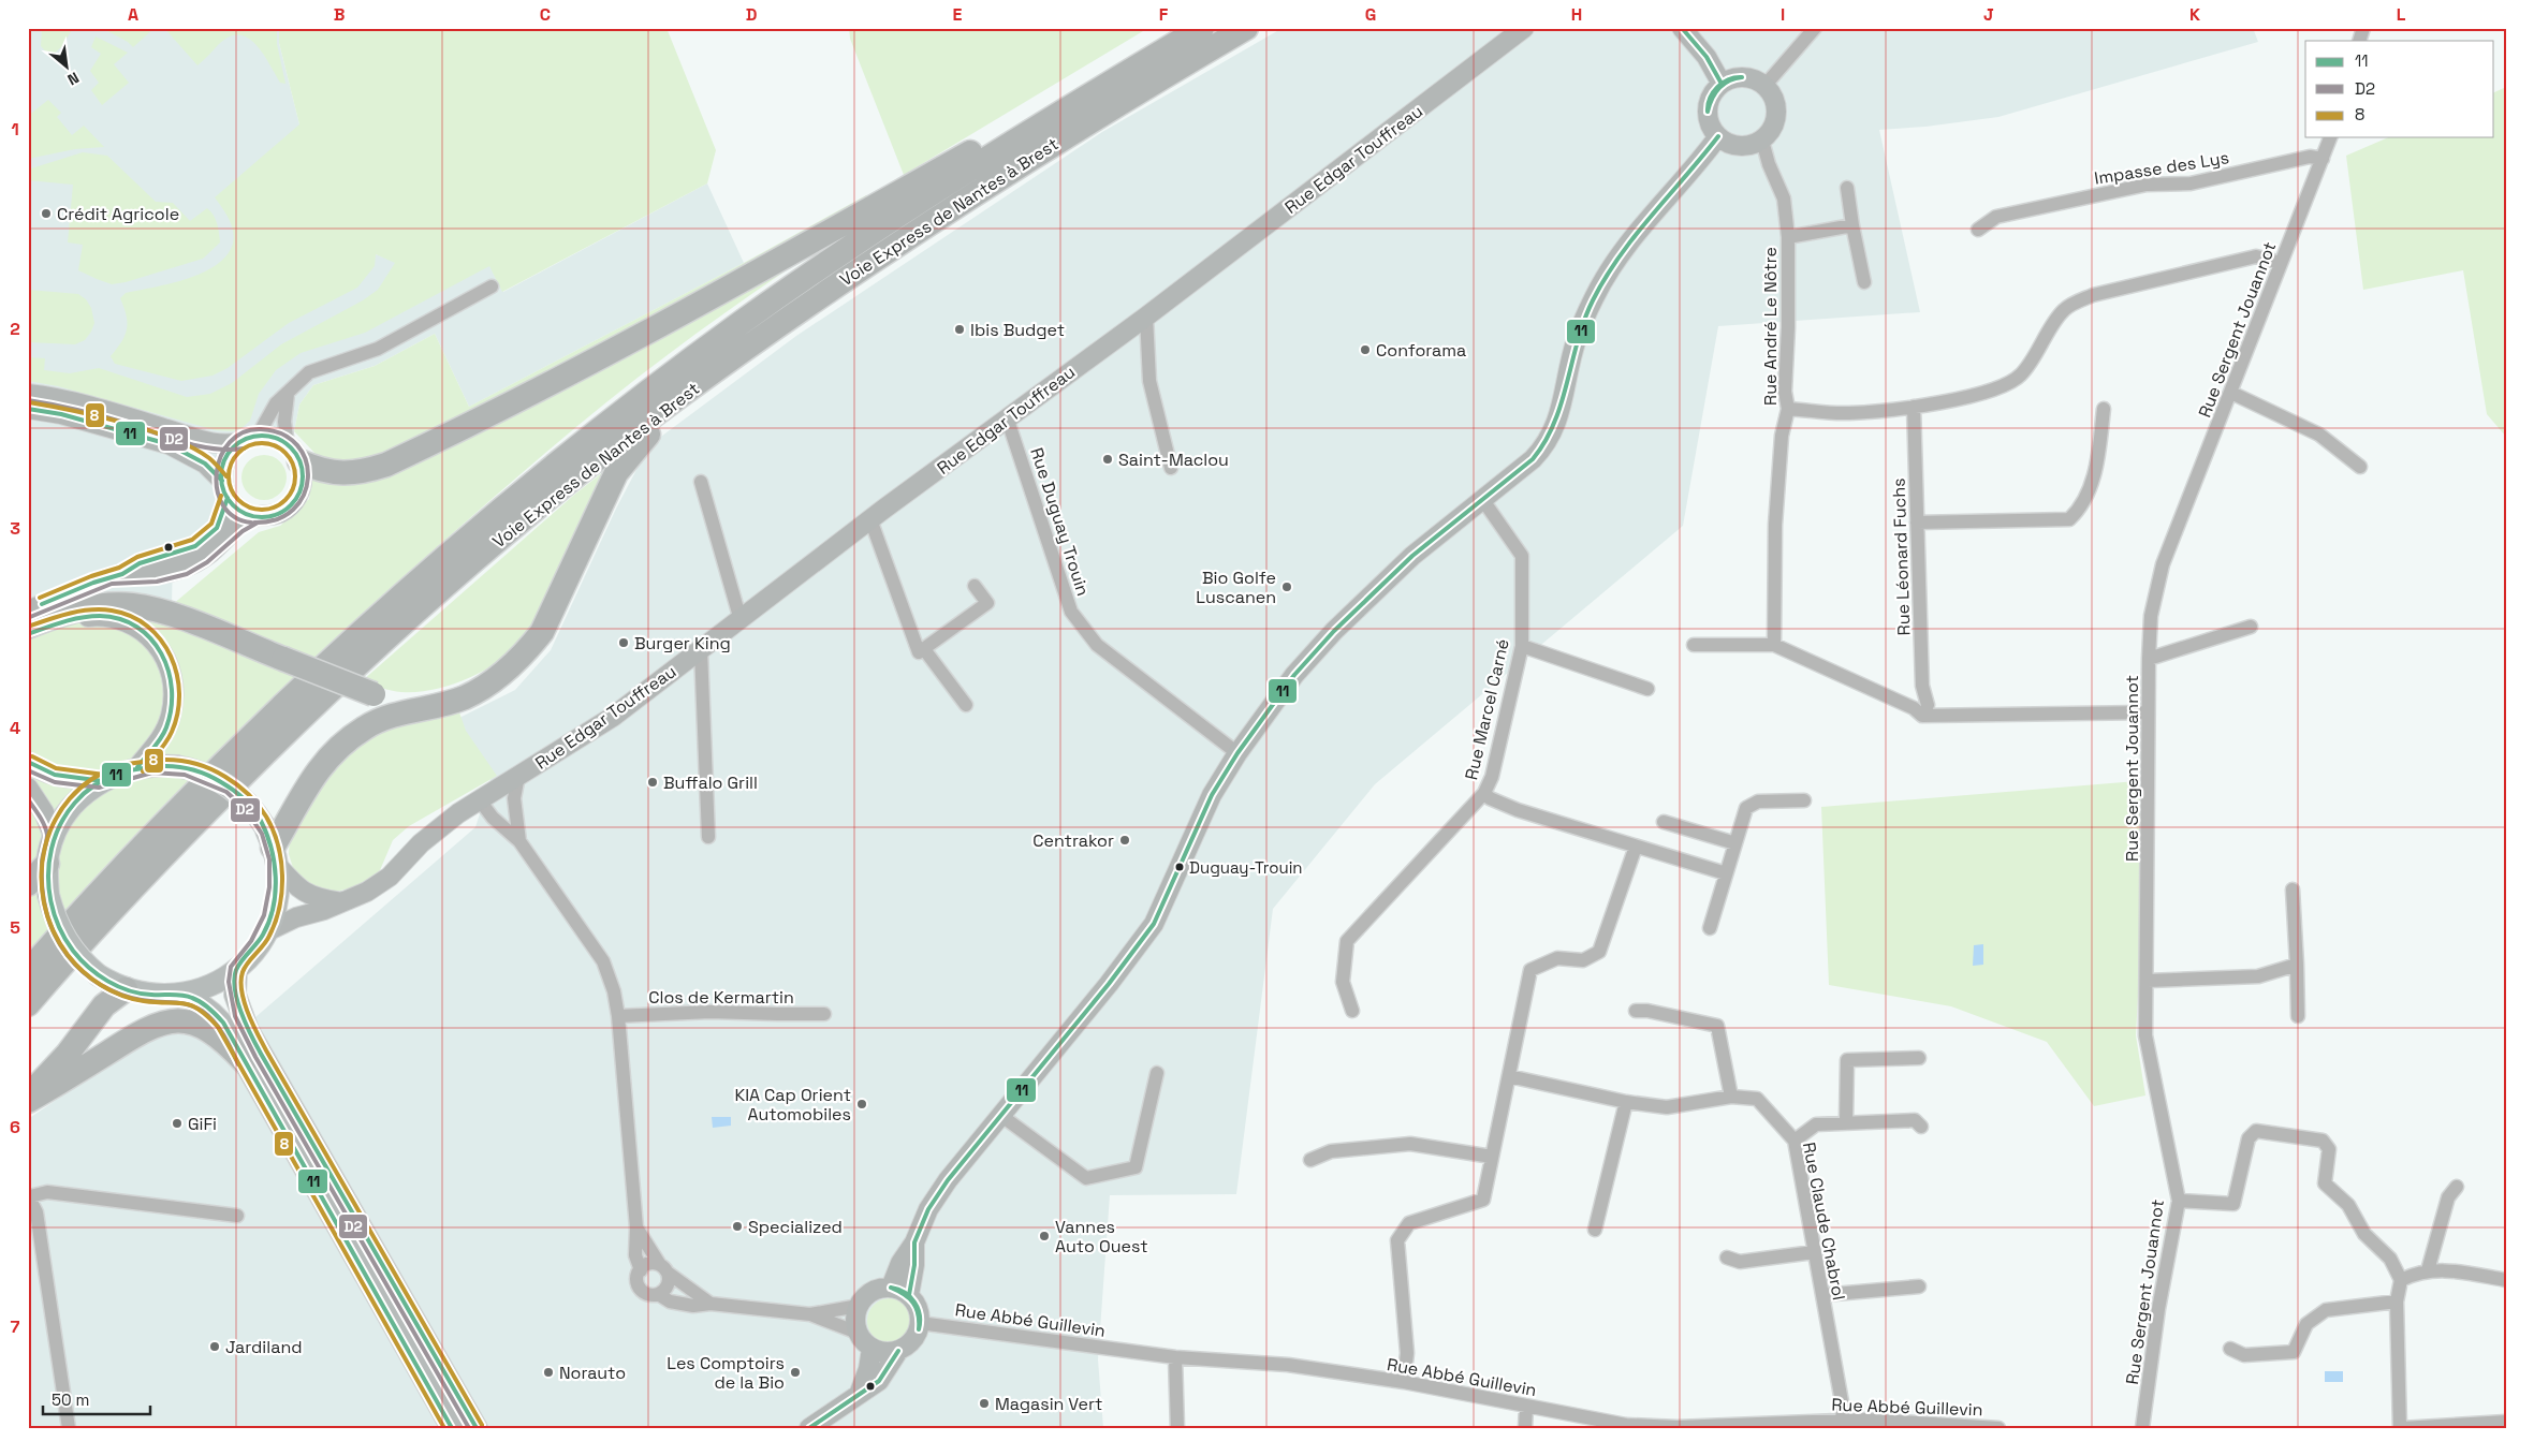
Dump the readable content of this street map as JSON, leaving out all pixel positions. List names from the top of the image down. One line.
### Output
{"streets":{"highway":["Voie Express de Nantes à Brest"],"street":["Rue Edgar Touffreau","Impasse des Lys","Rue André Le Nôtre","Rue Sergent Jouannot","Rue Duguay Trouin","Rue Léonard Fuchs","Rue Marcel Carné","Clos de Kermartin","Rue Claude Chabrol","Rue Abbé Guillevin"]},"crossings":[["Rue Edgar Touffreau","Rue Duguay Trouin"],["Impasse des Lys","Rue Sergent Jouannot"],["Rue Claude Chabrol","Rue Abbé Guillevin"]],"places":["Crédit Agricole","Ibis Budget","Conforama","Saint-Maclou","Bio Golfe Luscanen","Burger King","Buffalo Grill","Centrakor","Duguay-Trouin","KIA Cap Orient Automobiles","GiFi","Specialized","Vannes Auto Ouest","Jardiland","Norauto","Les Comptoirs de la Bio","Magasin Vert"],"lines":["transit line 11","transit line D2","transit line 8"],"legend":["11","D2","8"],"scale_bar":"50 m","north":"bottom right","grid":{"columns":["A","B","C","D","E","F","G","H","I","J","K","L"],"rows":["1","2","3","4","5","6","7"]}}
